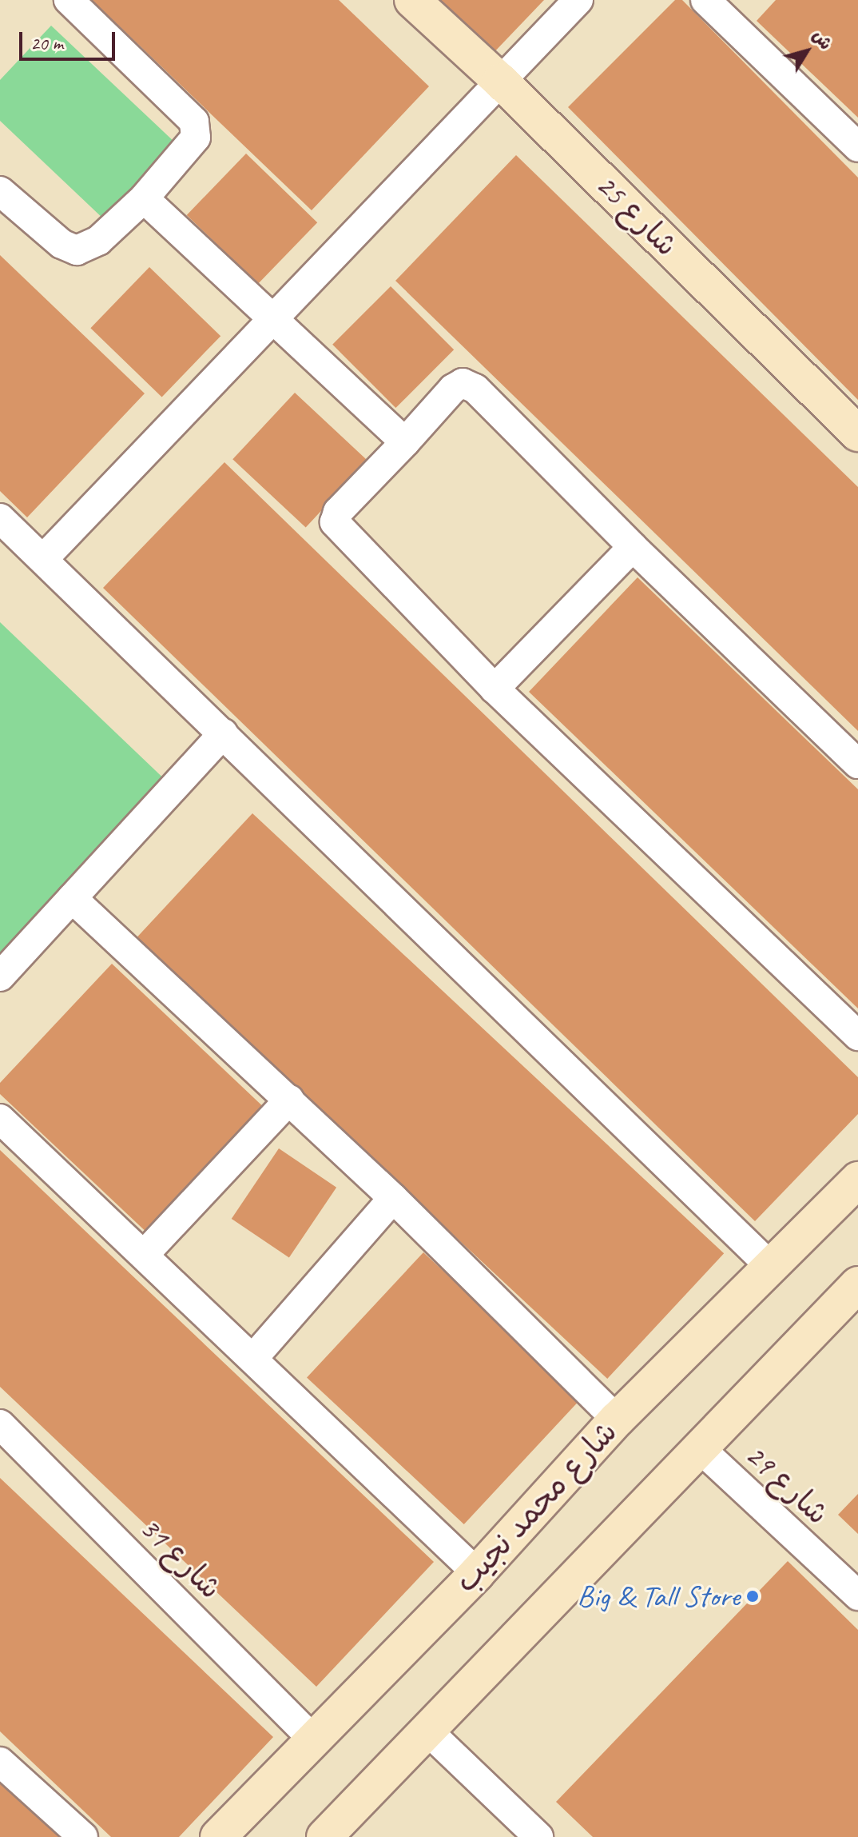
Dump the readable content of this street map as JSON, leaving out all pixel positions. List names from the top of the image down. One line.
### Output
{"streets":{"main road":["شارع 25","شارع محمد نجيب"],"street":["شارع 29","شارع 31"]},"crossings":[["شارع محمد نجيب","شارع 31"]],"places":["Big & Tall Store"],"scale_bar":"20 m","north":"top right"}
